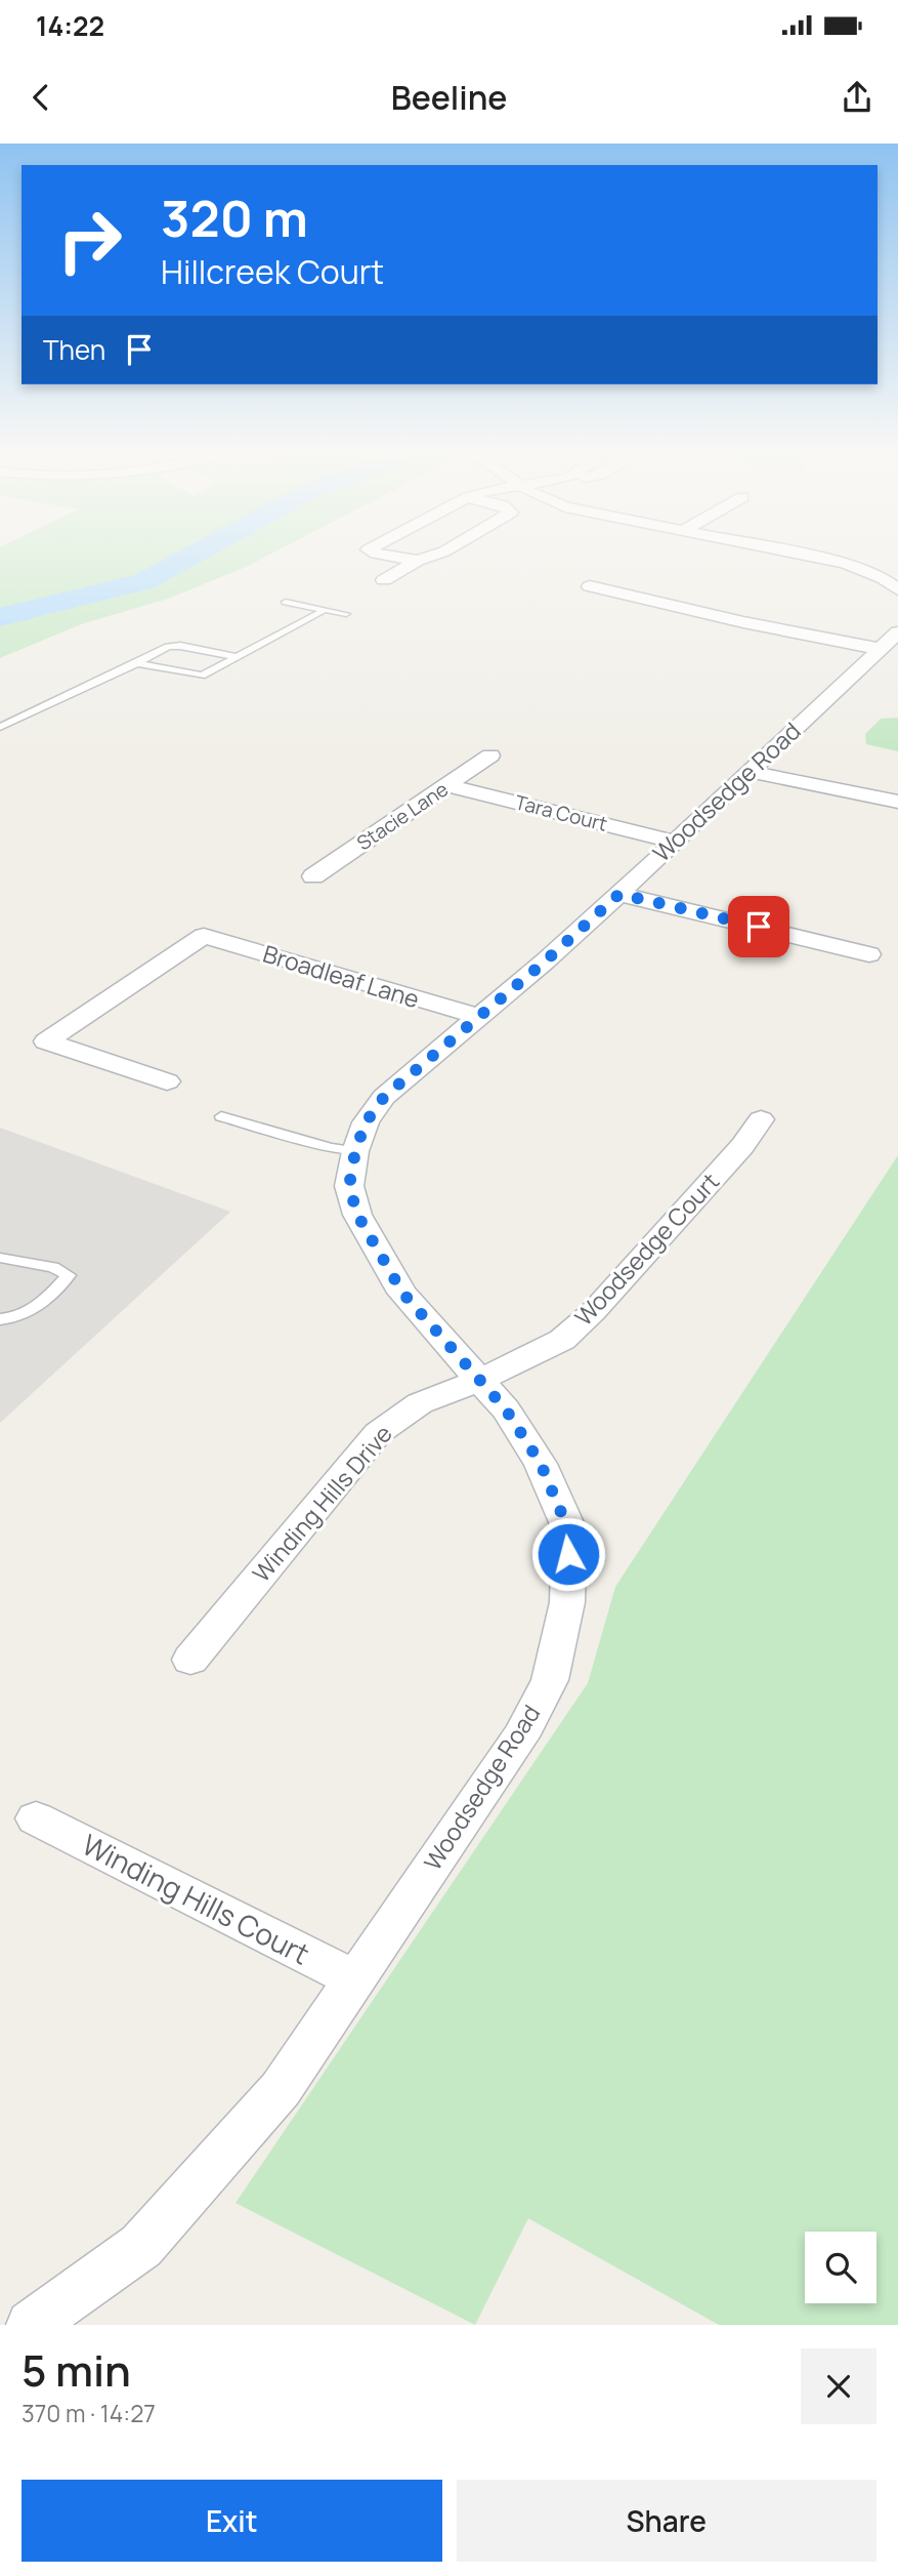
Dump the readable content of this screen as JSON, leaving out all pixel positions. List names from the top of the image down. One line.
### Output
{"streets":{"street":["Woodsedge Road","Tara Court","Stacie Lane","Broadleaf Lane","Woodsedge Court","Winding Hills Drive","Winding Hills Court"]},"crossings":[["Woodsedge Road","Tara Court"],["Woodsedge Road","Broadleaf Lane"],["Woodsedge Road","Woodsedge Court"],["Woodsedge Road","Winding Hills Drive"],["Woodsedge Road","Winding Hills Court"],["Tara Court","Stacie Lane"],["Woodsedge Court","Winding Hills Drive"]],"page":{"status":"14:22","header":"Beeline","turn":["320 m","Hillcreek Court"],"then":"Then","heading":["5 min","370 m · 14:27"],"buttons":["Exit","Share"]}}
